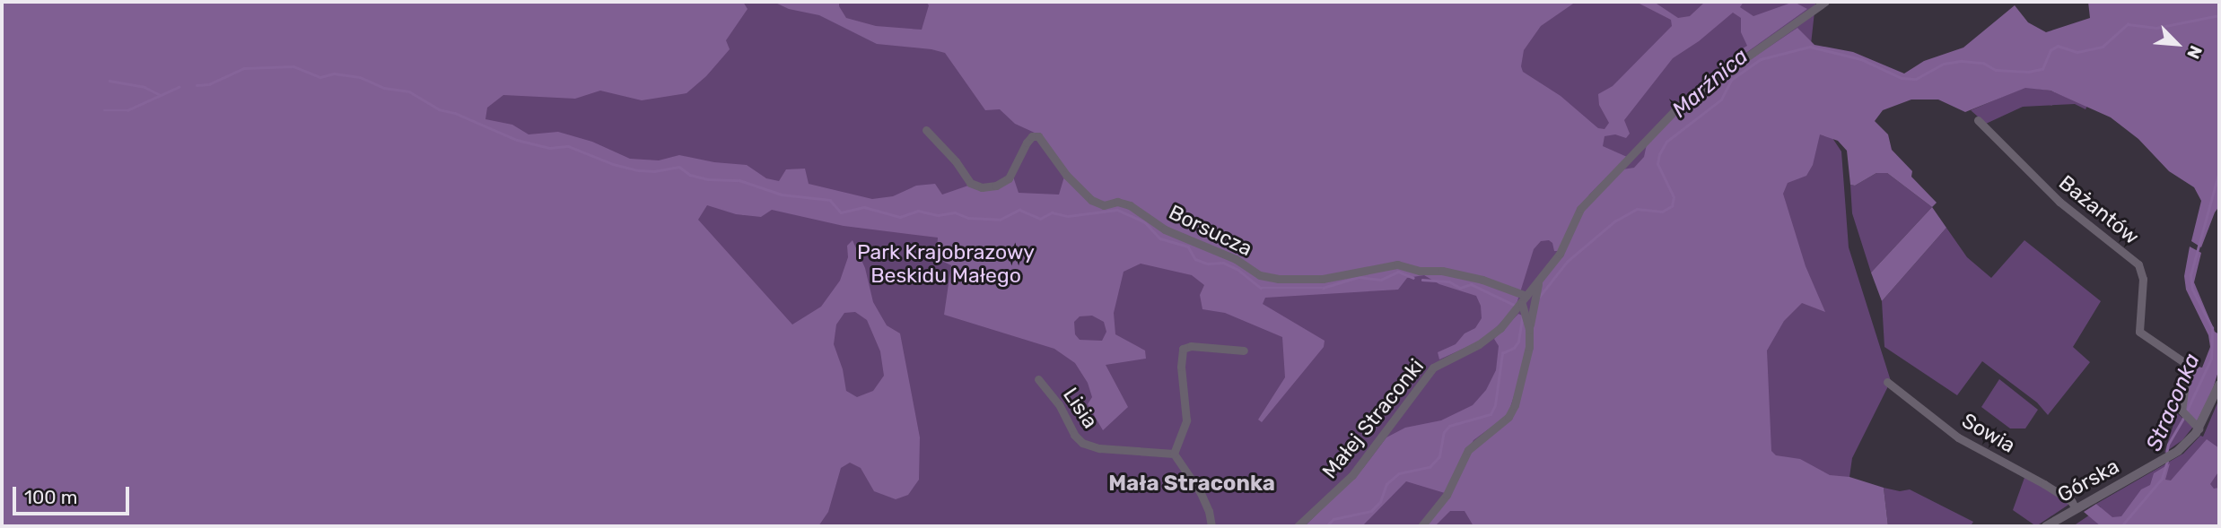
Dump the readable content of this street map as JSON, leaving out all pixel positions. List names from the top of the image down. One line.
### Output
{"streets":{"street":["Bażantów","Borsucza","Lisia","Małej Straconki","Sowia","Górska"]},"crossings":[["Bażantów","Górska"],["Borsucza","Małej Straconki"],["Sowia","Górska"]],"districts":["Mała Straconka"],"water":["Marźnica","Straconka"],"parks":["Park Krajobrazowy Beskidu Małego"],"scale_bar":"100 m","north":"bottom right"}
